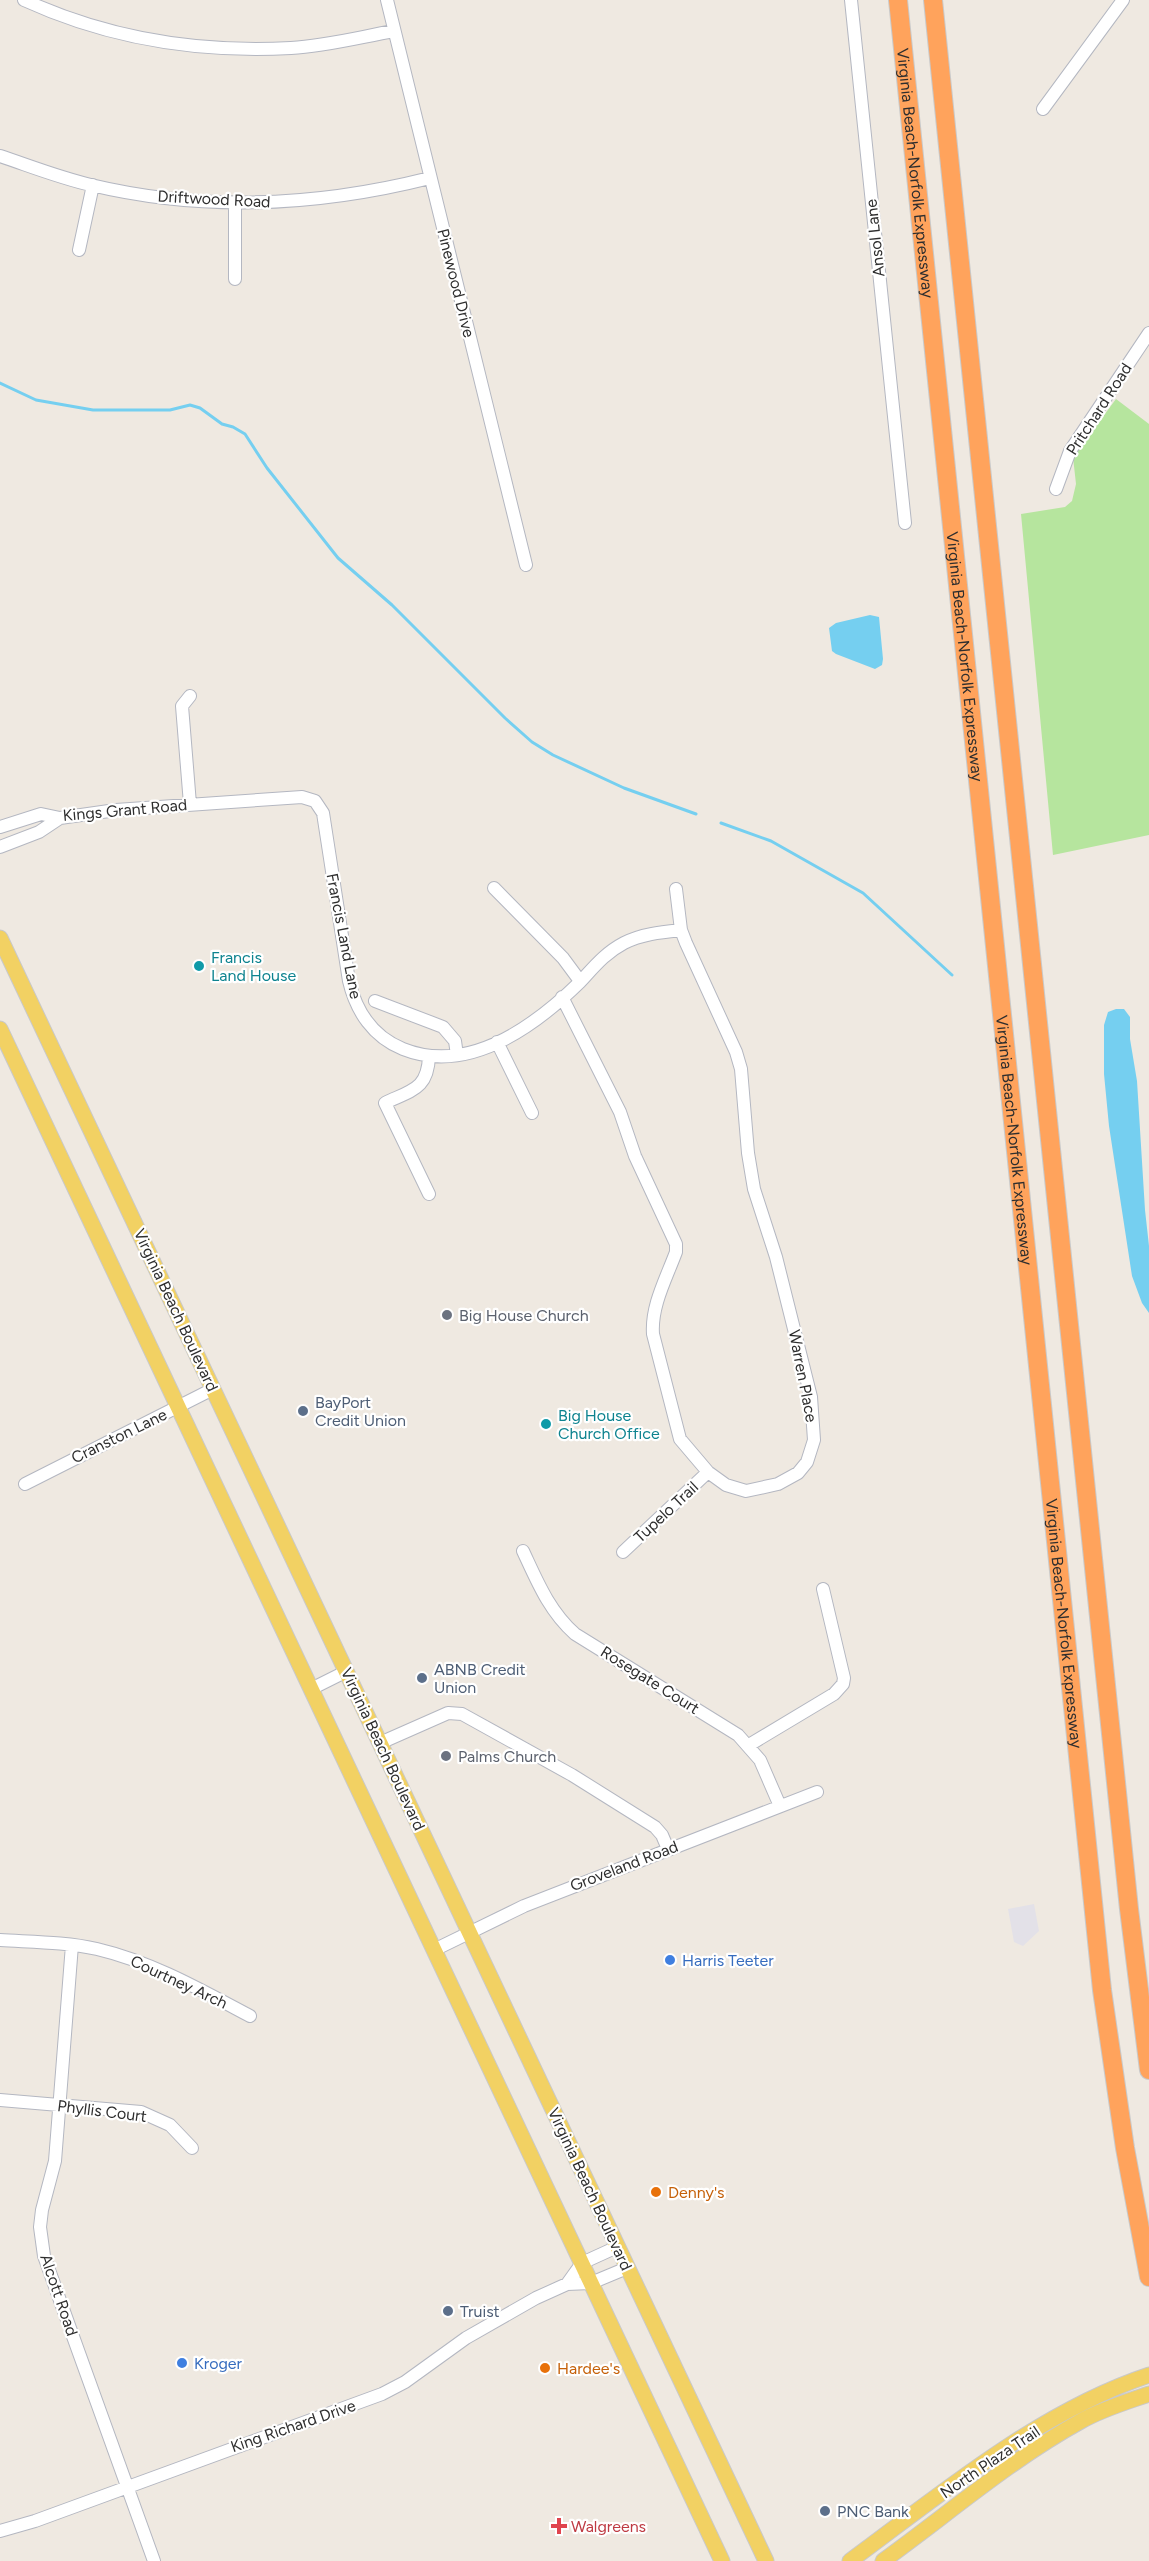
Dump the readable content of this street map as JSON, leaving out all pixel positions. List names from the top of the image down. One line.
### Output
{"streets":{"highway":["Virginia Beach-Norfolk Expressway"],"main road":["Virginia Beach Boulevard","North Plaza Trail"],"street":["Driftwood Road","Ansol Lane","Pinewood Drive","Pritchard Road","Kings Grant Road","Francis Land Lane","Warren Place","Cranston Lane","Tupelo Trail","Rosegate Court","Groveland Road","Courtney Arch","Phyllis Court","Alcott Road","King Richard Drive"]},"crossings":[["Driftwood Road","Pinewood Drive"],["Kings Grant Road","Francis Land Lane"],["Francis Land Lane","Warren Place"],["Virginia Beach Boulevard","Cranston Lane"],["Virginia Beach Boulevard","Groveland Road"],["Virginia Beach Boulevard","King Richard Drive"],["Warren Place","Tupelo Trail"],["Rosegate Court","Groveland Road"],["Courtney Arch","Alcott Road"],["Phyllis Court","Alcott Road"],["Alcott Road","King Richard Drive"]],"places":{"other":["Francis Land House","Big House Church","BayPort Credit Union","Big House Church Office","ABNB Credit Union","Palms Church","Harris Teeter","Denny's","Truist","Kroger","Hardee's","PNC Bank"],"health":["Walgreens"]}}
